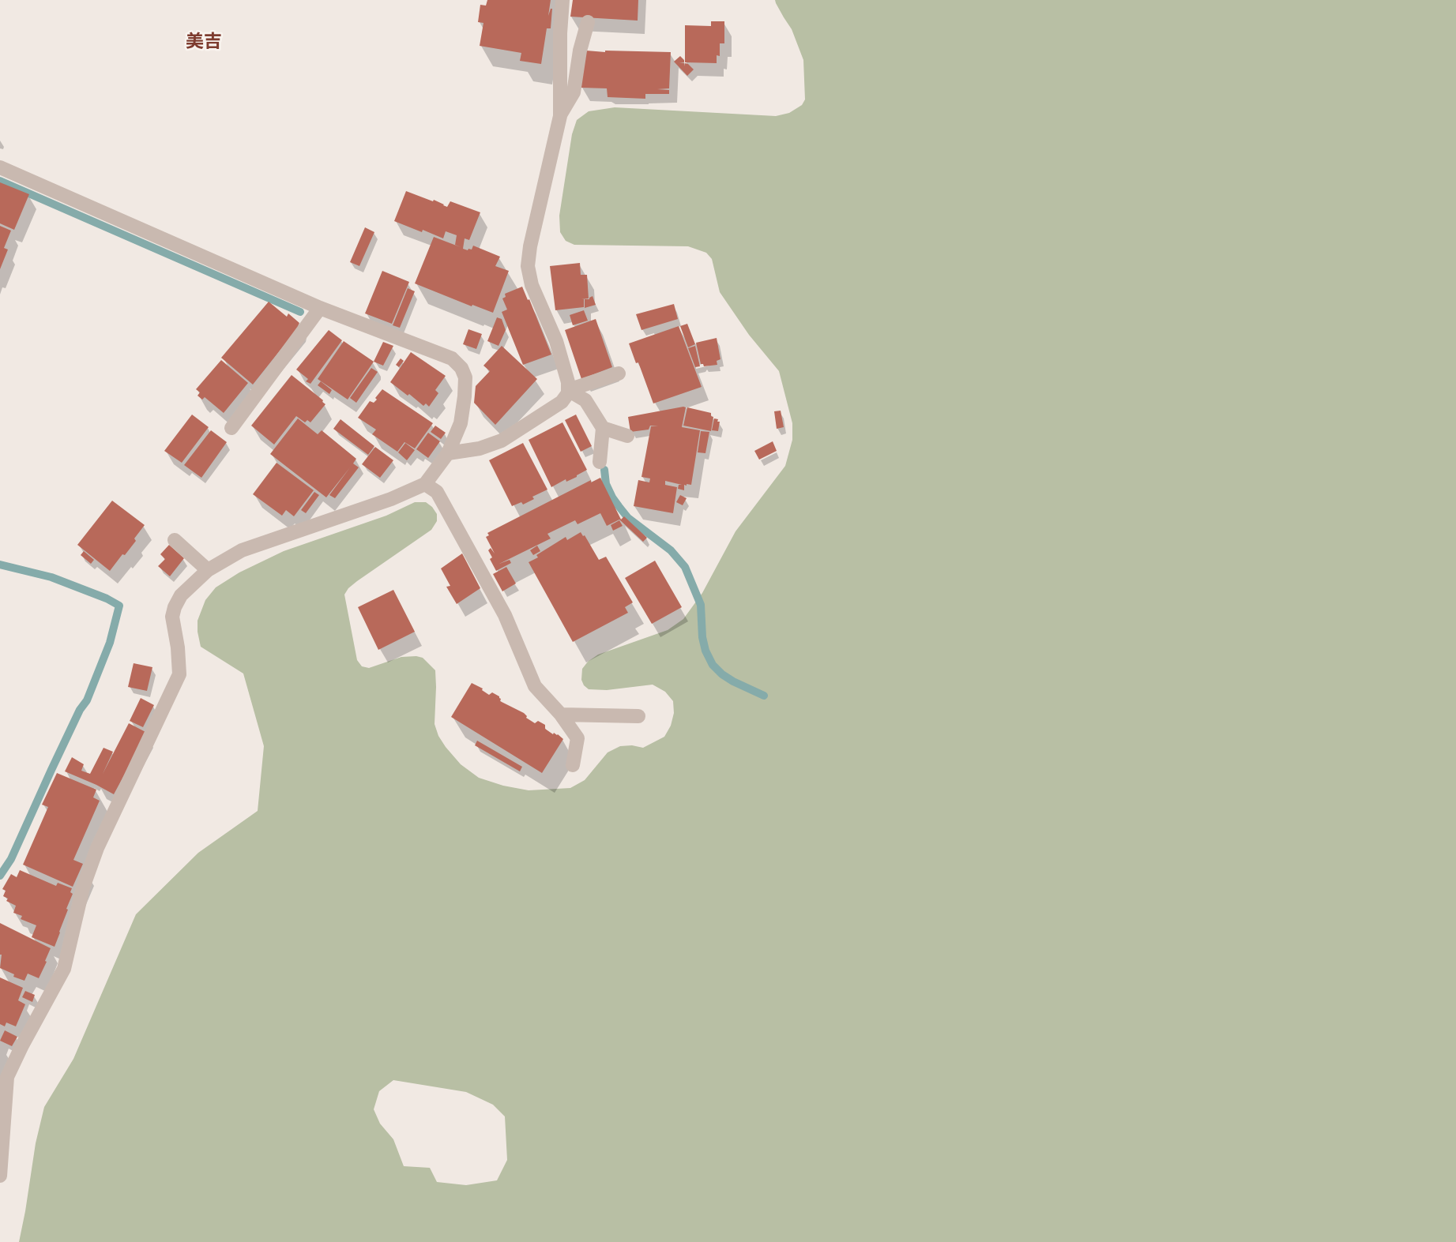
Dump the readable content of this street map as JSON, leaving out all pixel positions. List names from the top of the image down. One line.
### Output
{"districts":["美吉"]}
